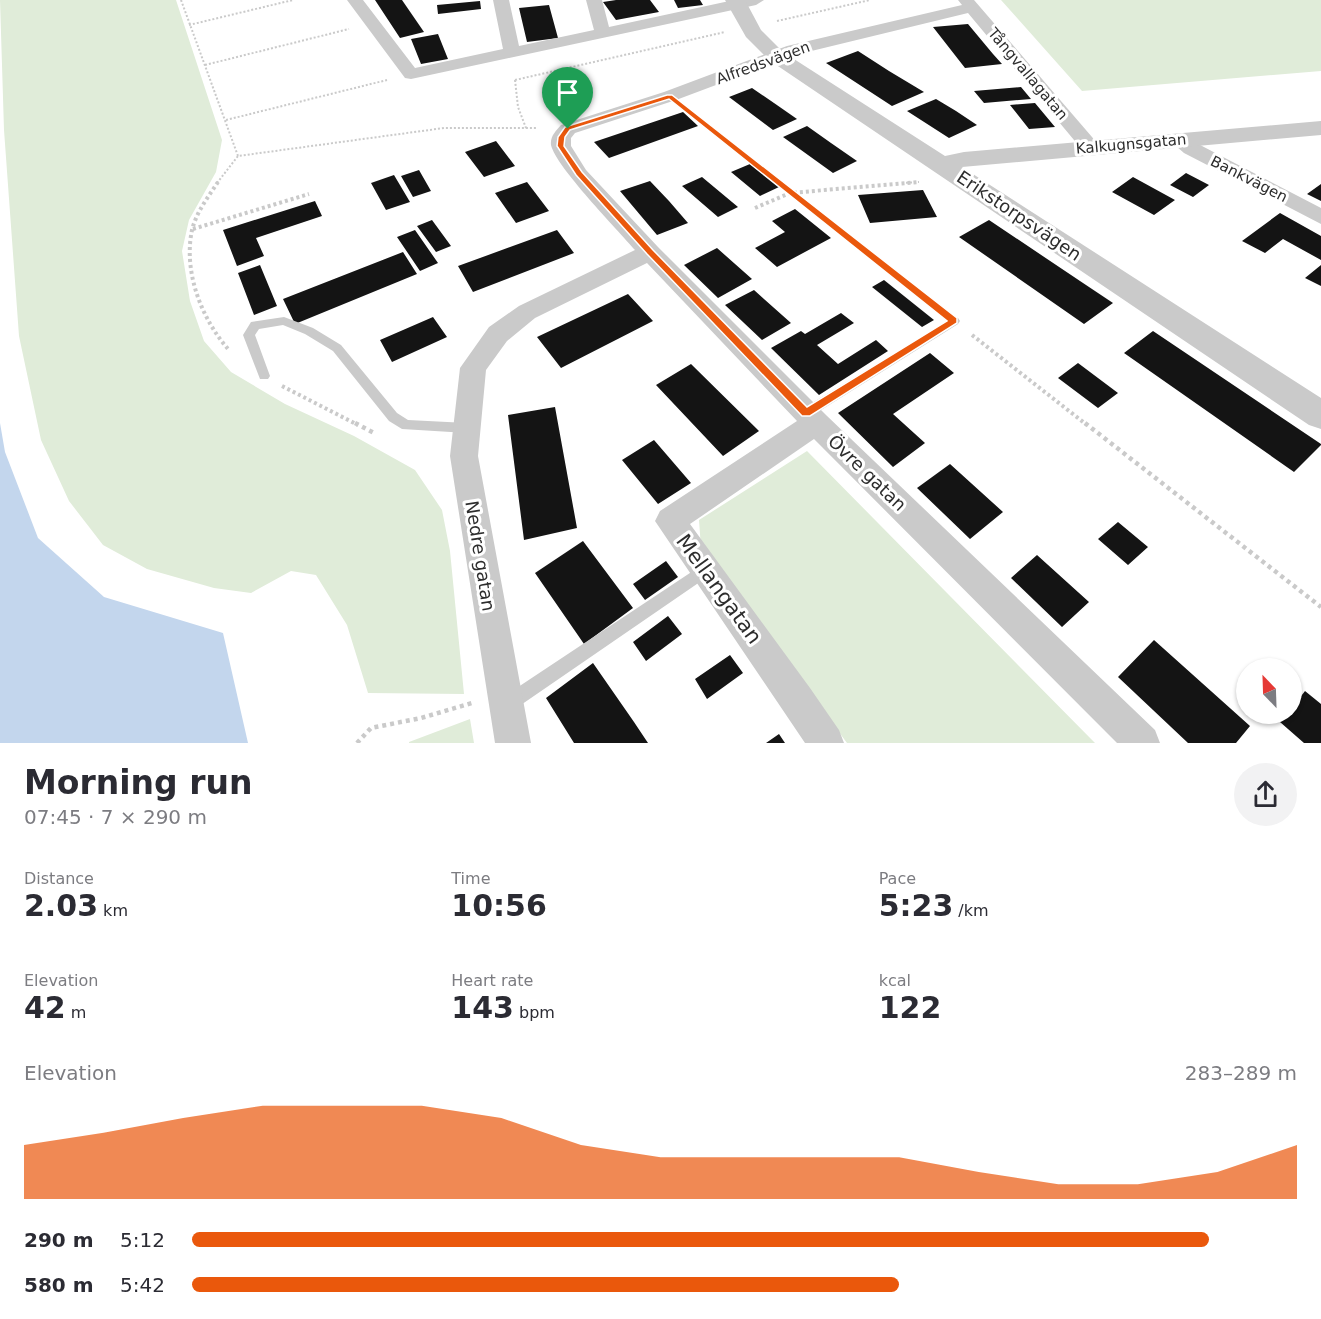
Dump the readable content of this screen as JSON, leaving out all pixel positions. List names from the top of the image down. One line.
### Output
{"streets":{"street":["Alfredsvägen","Tångvallagatan","Kalkugnsgatan","Bankvägen","Erikstorpsvägen","Övre gatan","Nedre gatan","Mellangatan"]},"crossings":[["Alfredsvägen","Tångvallagatan"],["Alfredsvägen","Erikstorpsvägen"],["Alfredsvägen","Övre gatan"],["Tångvallagatan","Kalkugnsgatan"],["Kalkugnsgatan","Bankvägen"],["Kalkugnsgatan","Erikstorpsvägen"],["Övre gatan","Nedre gatan"],["Övre gatan","Mellangatan"]],"north":"top left","page":{"heading":["Morning run","07:45 · 7 × 290 m"],"stats":[["Distance","2.03 km"],["Time","10:56"],["Pace","5:23 /km"],["Elevation","42 m"],["Heart rate","143 bpm"],["kcal","122"]],"chart":["Elevation","283–289 m"],"list":[{"name":"290 m","note":"5:12"},{"name":"580 m","note":"5:42"}]}}
